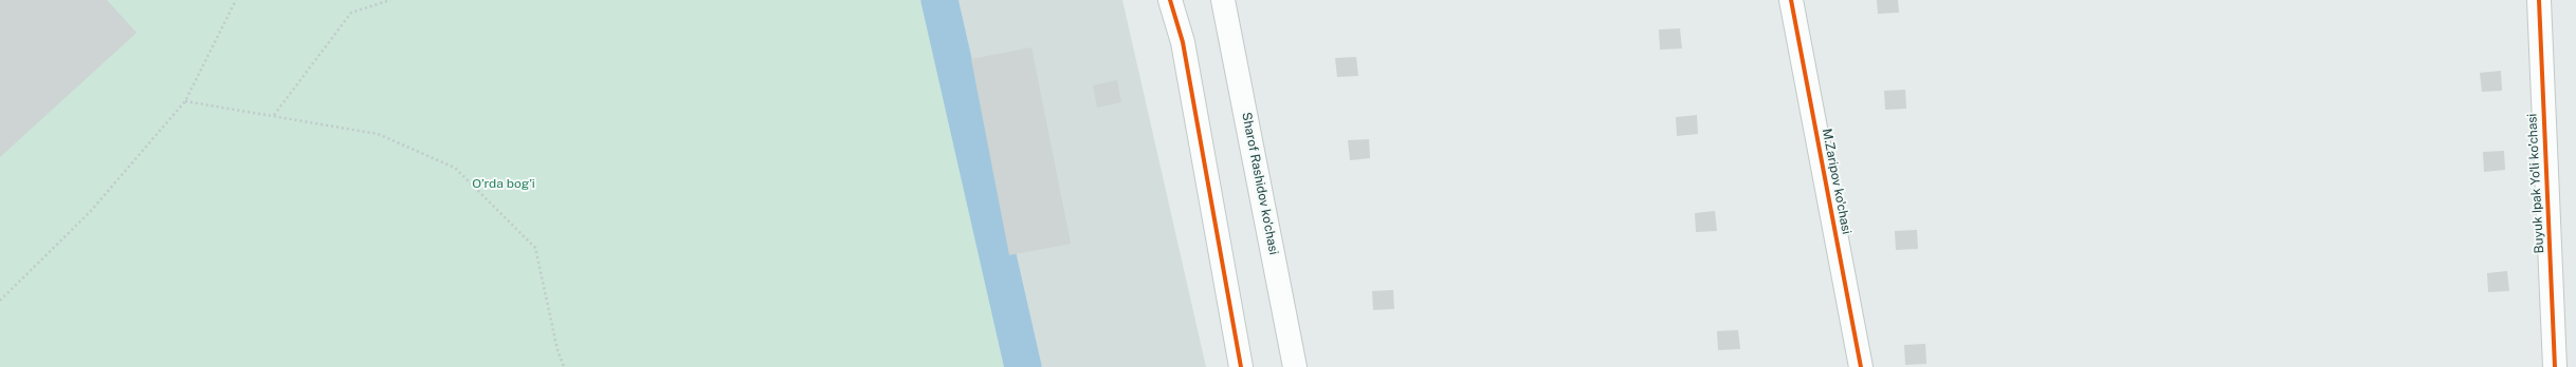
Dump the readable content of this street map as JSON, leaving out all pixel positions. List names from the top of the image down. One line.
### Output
{"streets":{"street":["M.Zaripov ko'chasi","Sharof Rashidov ko'chasi","Buyuk Ipak Yo'li ko'chasi"]},"parks":["O’rda bog’i"]}
